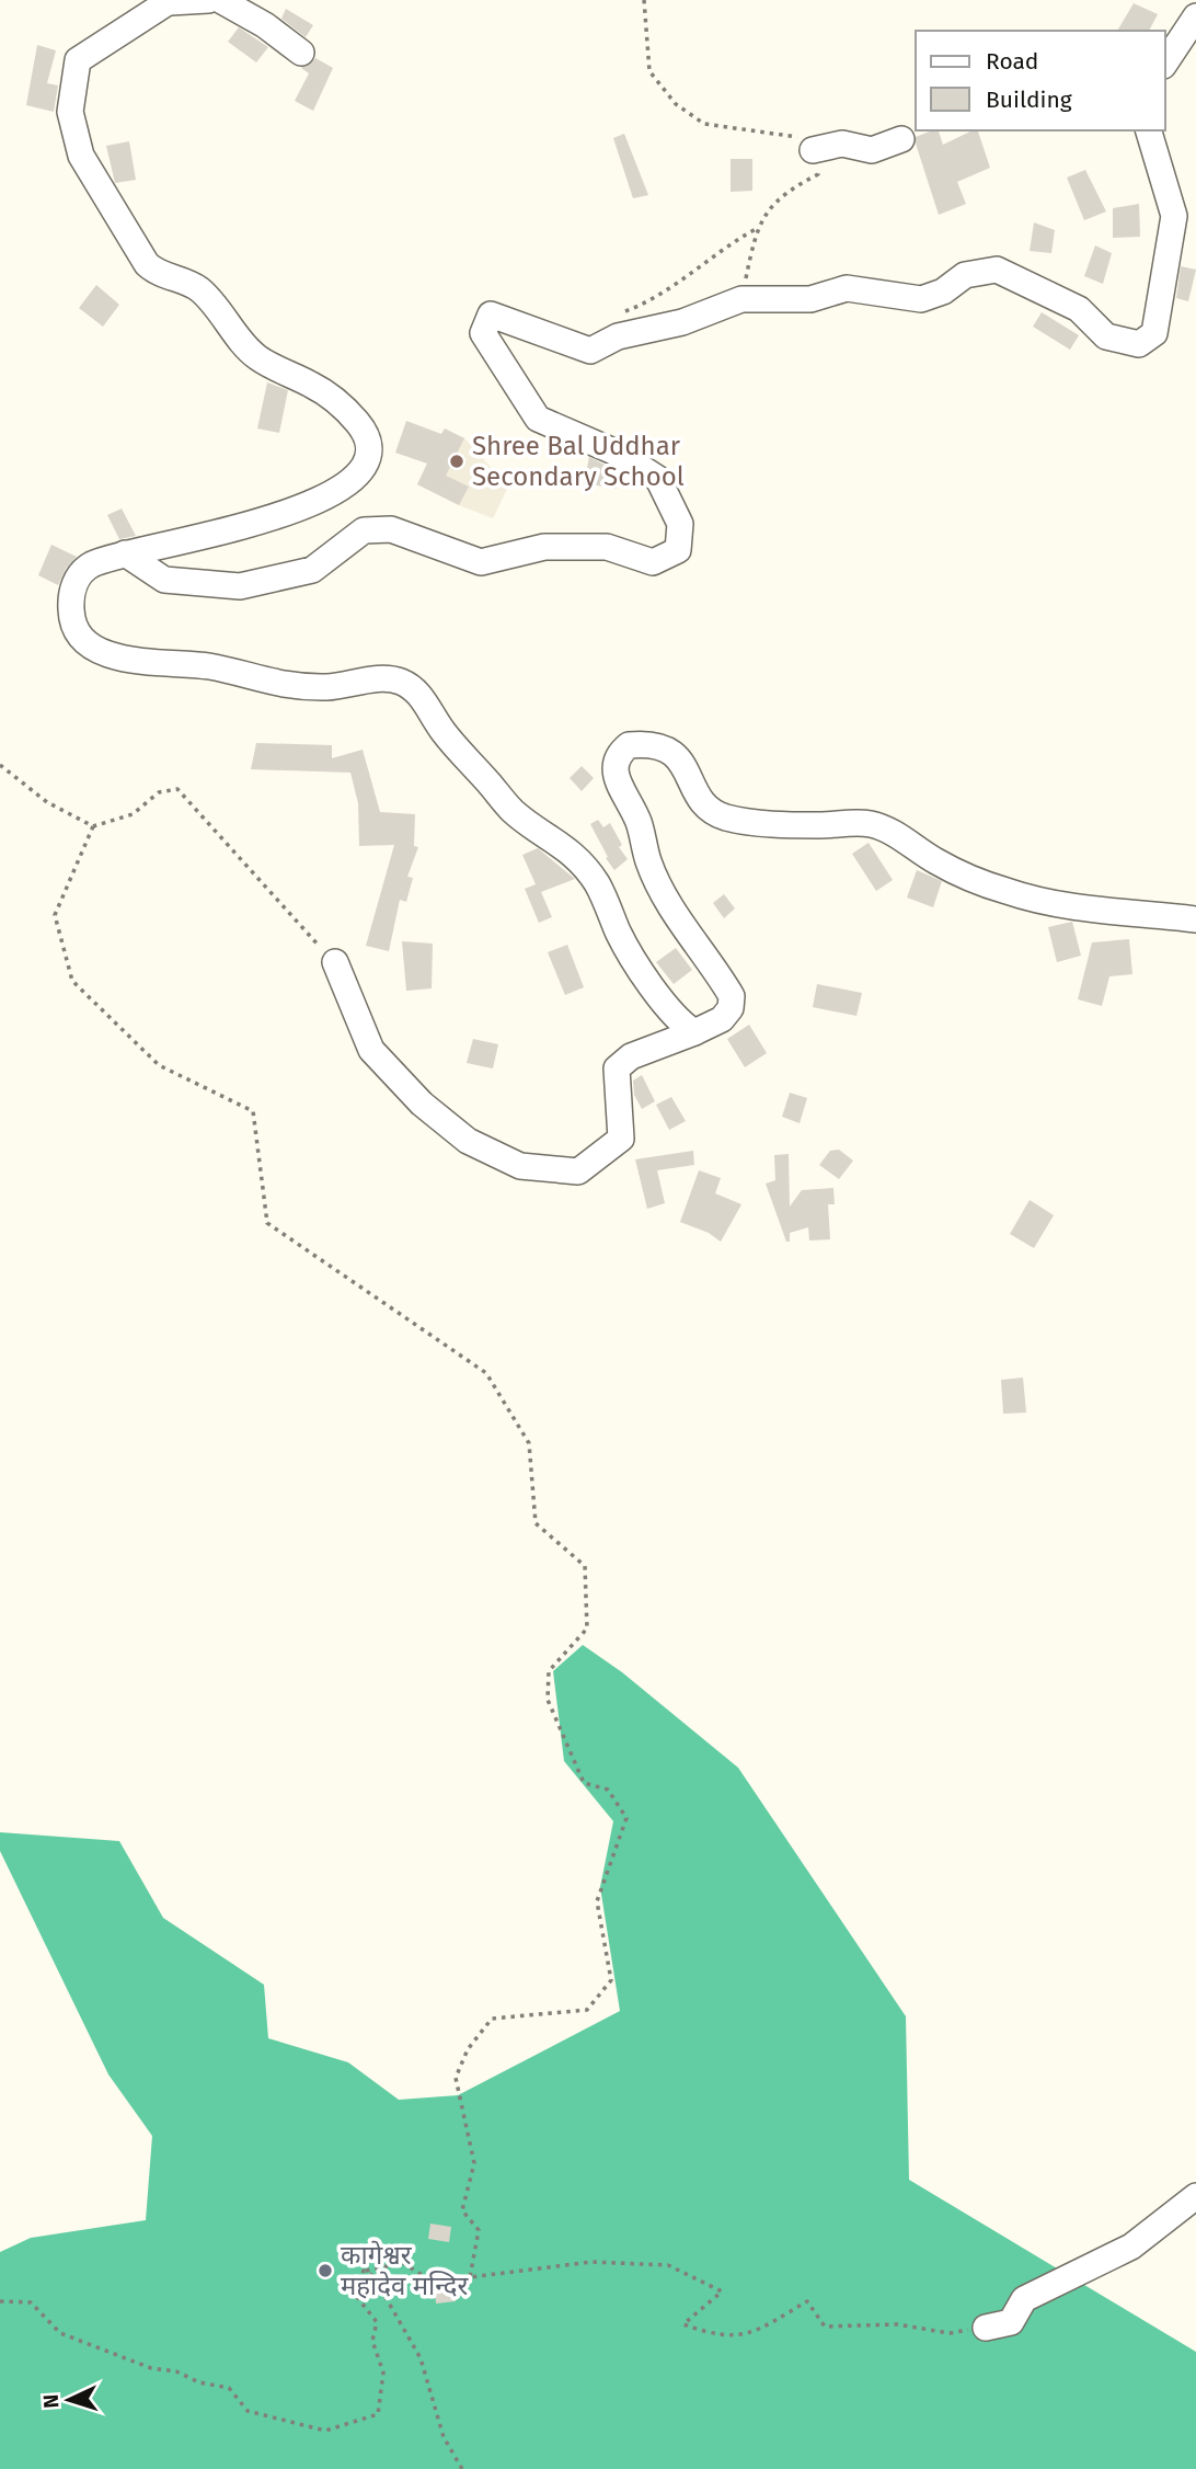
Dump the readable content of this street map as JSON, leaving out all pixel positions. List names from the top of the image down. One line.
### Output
{"places":["Shree Bal Uddhar Secondary School","कागेश्वर महादेव मन्दिर"],"legend":["Road","Building"],"north":"left"}
